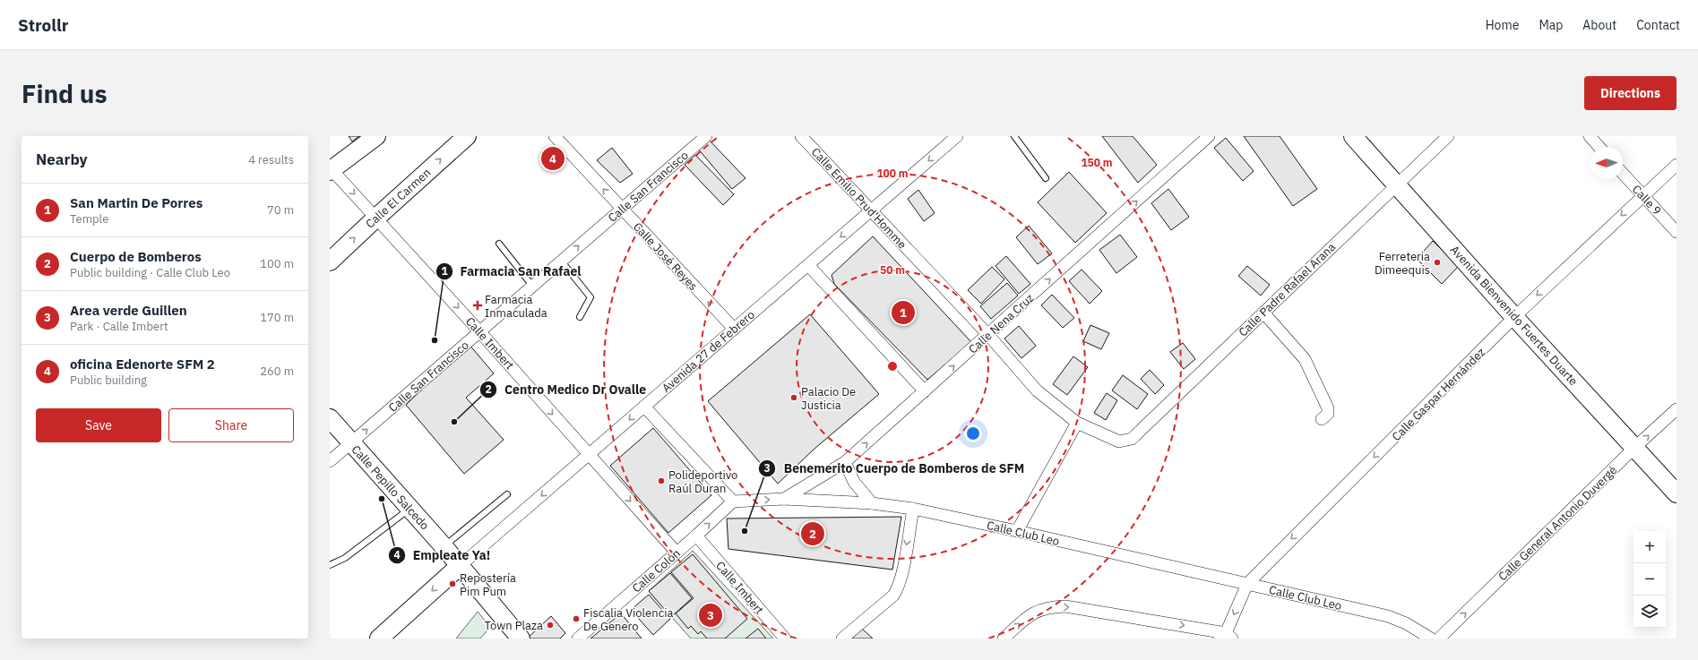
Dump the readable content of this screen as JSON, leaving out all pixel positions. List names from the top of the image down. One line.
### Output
{"streets":{"main road":["Calle El Carmen","Avenida Bienvenido Fuertes Duarte","Avenida 27 de Febrero","Calle Pepillo Salcedo"],"street":["Calle San Francisco","Calle Emilio Prud'Homme","Calle 9","Calle José Reyes","Calle Padre Rafael Arana","Calle Nena Cruz","Calle Imbert","Calle Gaspar Hernández","Calle General Antonio Duvergé","Calle Club Leo","Calle Colón"]},"crossings":[["Calle San Francisco","Calle José Reyes"],["Calle San Francisco","Calle Imbert"],["Calle San Francisco","Calle Pepillo Salcedo"],["Calle El Carmen","Calle Imbert"],["Calle Emilio Prud'Homme","Calle Padre Rafael Arana"],["Calle Emilio Prud'Homme","Calle Nena Cruz"],["Calle Emilio Prud'Homme","Avenida 27 de Febrero"],["Calle 9","Calle Gaspar Hernández"],["Calle José Reyes","Avenida 27 de Febrero"],["Calle Padre Rafael Arana","Avenida Bienvenido Fuertes Duarte"],["Avenida Bienvenido Fuertes Duarte","Calle Gaspar Hernández"],["Avenida Bienvenido Fuertes Duarte","Calle General Antonio Duvergé"],["Calle Nena Cruz","Calle Club Leo"],["Calle Imbert","Avenida 27 de Febrero"],["Calle Imbert","Calle Colón"],["Avenida 27 de Febrero","Calle Pepillo Salcedo"],["Calle Gaspar Hernández","Calle Club Leo"],["Calle Club Leo","Calle Colón"]],"one_way":["Calle San Francisco","Calle El Carmen","Calle José Reyes","Calle Nena Cruz","Calle Imbert","Avenida 27 de Febrero","Calle Gaspar Hernández","Calle General Antonio Duvergé"],"places":{"other":["Ferreteria Dimeequis","Farmacia San Rafael","Palacio De Justicia","Centro Medico Dr Ovalle","Polideportivo Raúl Duran","Empleate Ya!","Benemerito Cuerpo de Bomberos de SFM","Repostería Pim Pum","Fiscalia Violencia De Genero","Town Plaza"],"health":["Farmacia Inmaculada"]},"north":"left","page":{"header":"Strollr","nav":["Home","Map","About","Contact"],"buttons":["Directions",["Save","Share"]],"title":"Find us","heading":["Nearby","4 results"],"pins":["4","1","2","3"],"list":[{"mark":"1","name":"San Martin De Porres","note":"Temple","value":"70 m"},{"mark":"2","name":"Cuerpo de Bomberos","note":"Public building · Calle Club Leo","value":"100 m"},{"mark":"3","name":"Area verde Guillen","note":"Park · Calle Imbert","value":"170 m"},{"mark":"4","name":"oficina Edenorte SFM 2","note":"Public building","value":"260 m"}],"map_buttons":["+","−"]},"rings":["150 m","100 m","50 m"]}
